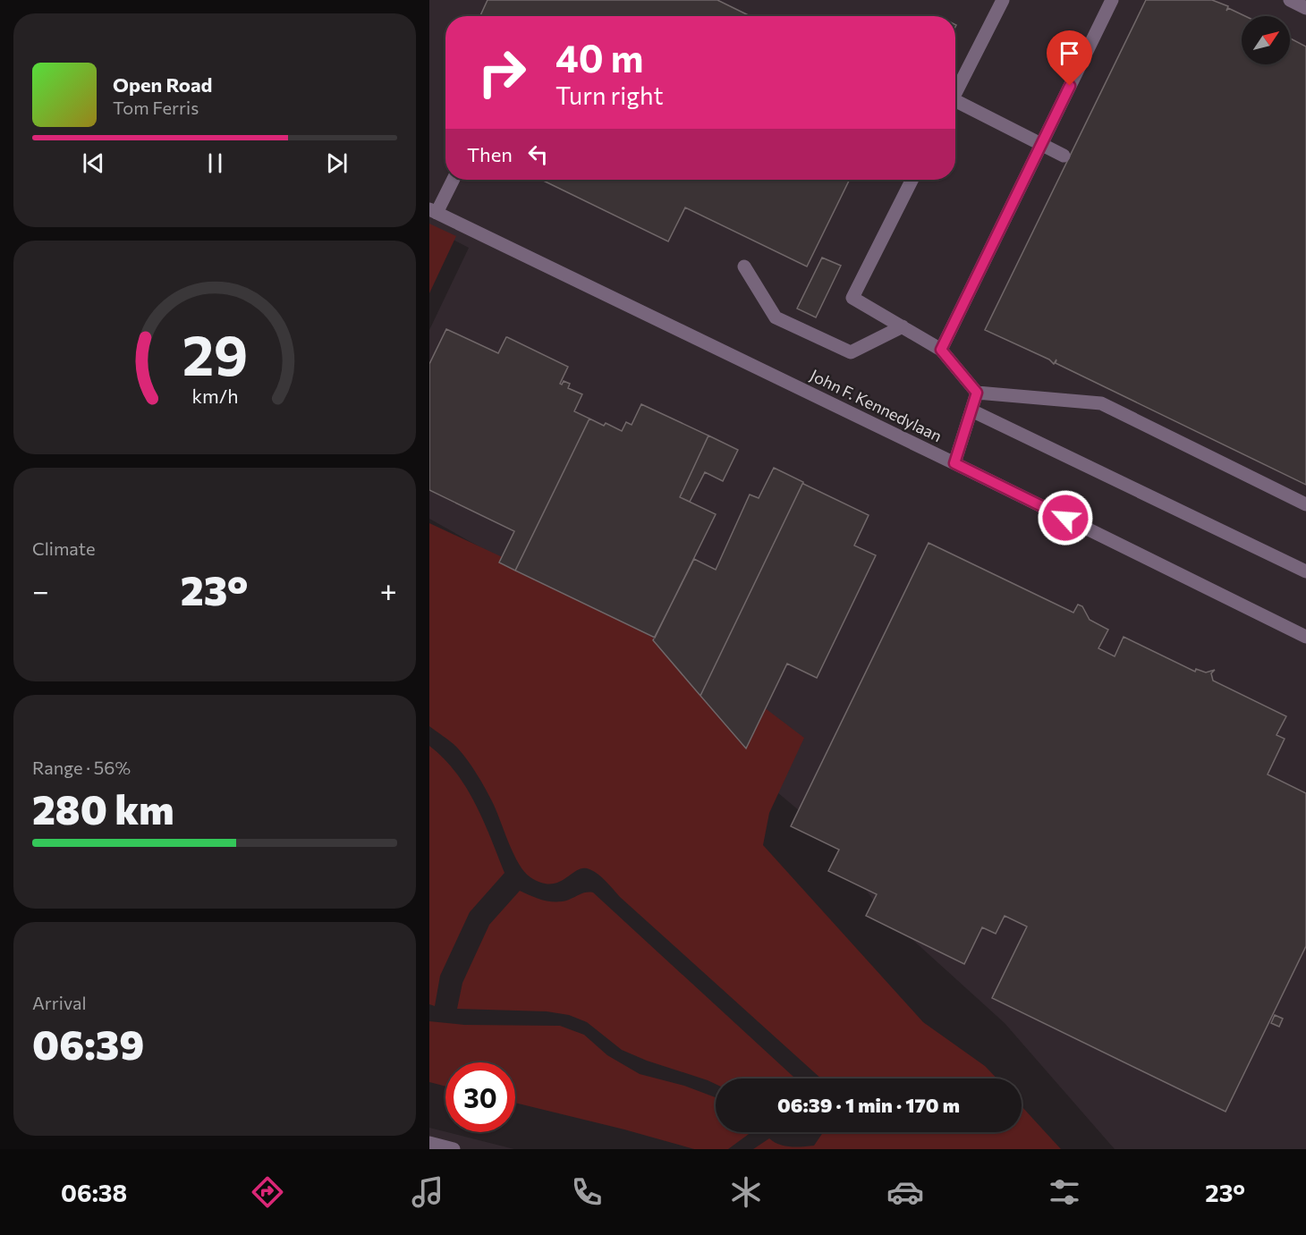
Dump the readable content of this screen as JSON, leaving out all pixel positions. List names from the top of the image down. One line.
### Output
{"streets":{"street":["John F. Kennedylaan"]},"north":"top right","page":{"turn":["40 m","Turn right"],"song":["Open Road","Tom Ferris"],"then":"Then","tile":["Climate",["Range · 56%","280 km"],["Arrival","06:39"]],"heat":["−","23°","+"],"limit":"30","trip":"06:39 · 1 min · 170 m","tabs":["06:38","23°"],"gauge":["29","km/h"]}}
